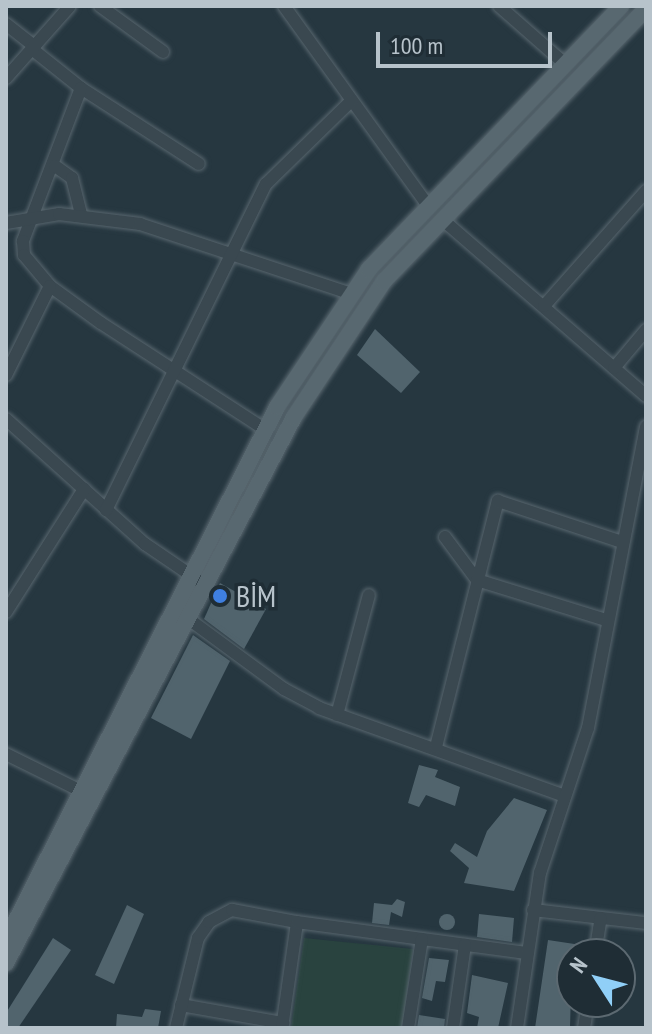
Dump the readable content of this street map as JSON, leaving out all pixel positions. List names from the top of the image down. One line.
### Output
{"places":["BİM"],"scale_bar":"100 m","north":"top left"}
